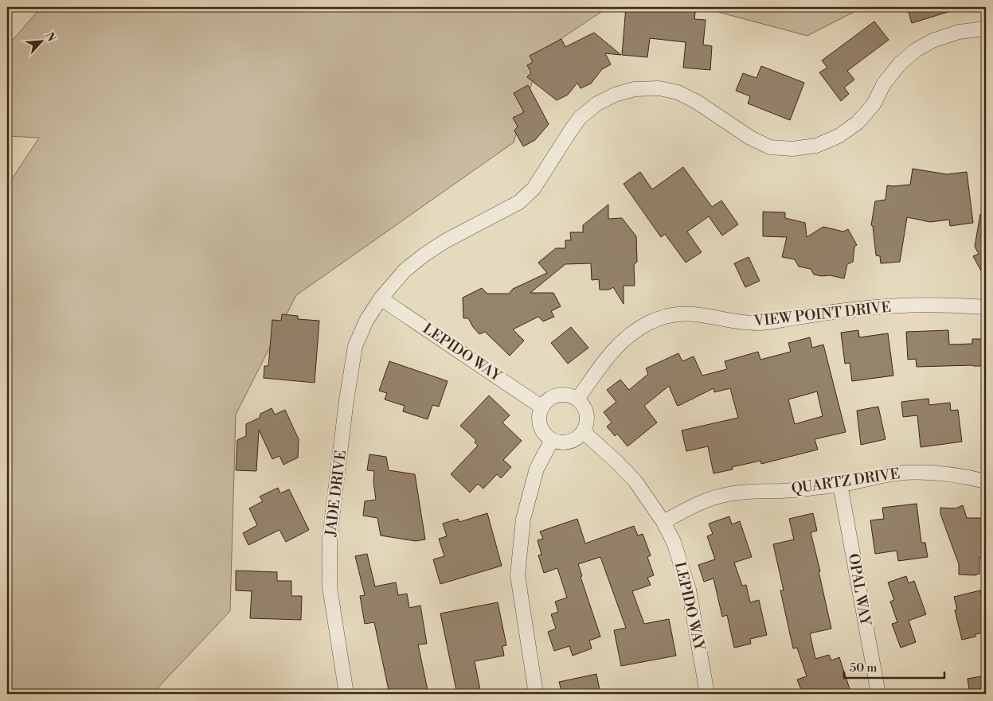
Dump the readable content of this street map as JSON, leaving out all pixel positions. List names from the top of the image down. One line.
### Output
{"streets":{"street":["VIEW POINT DRIVE","LEPIDO WAY","QUARTZ DRIVE","JADE DRIVE","OPAL WAY"]},"crossings":[["VIEW POINT DRIVE","LEPIDO WAY"],["LEPIDO WAY","QUARTZ DRIVE"],["LEPIDO WAY","JADE DRIVE"],["QUARTZ DRIVE","OPAL WAY"]],"scale_bar":"50 m","north":"top right"}
